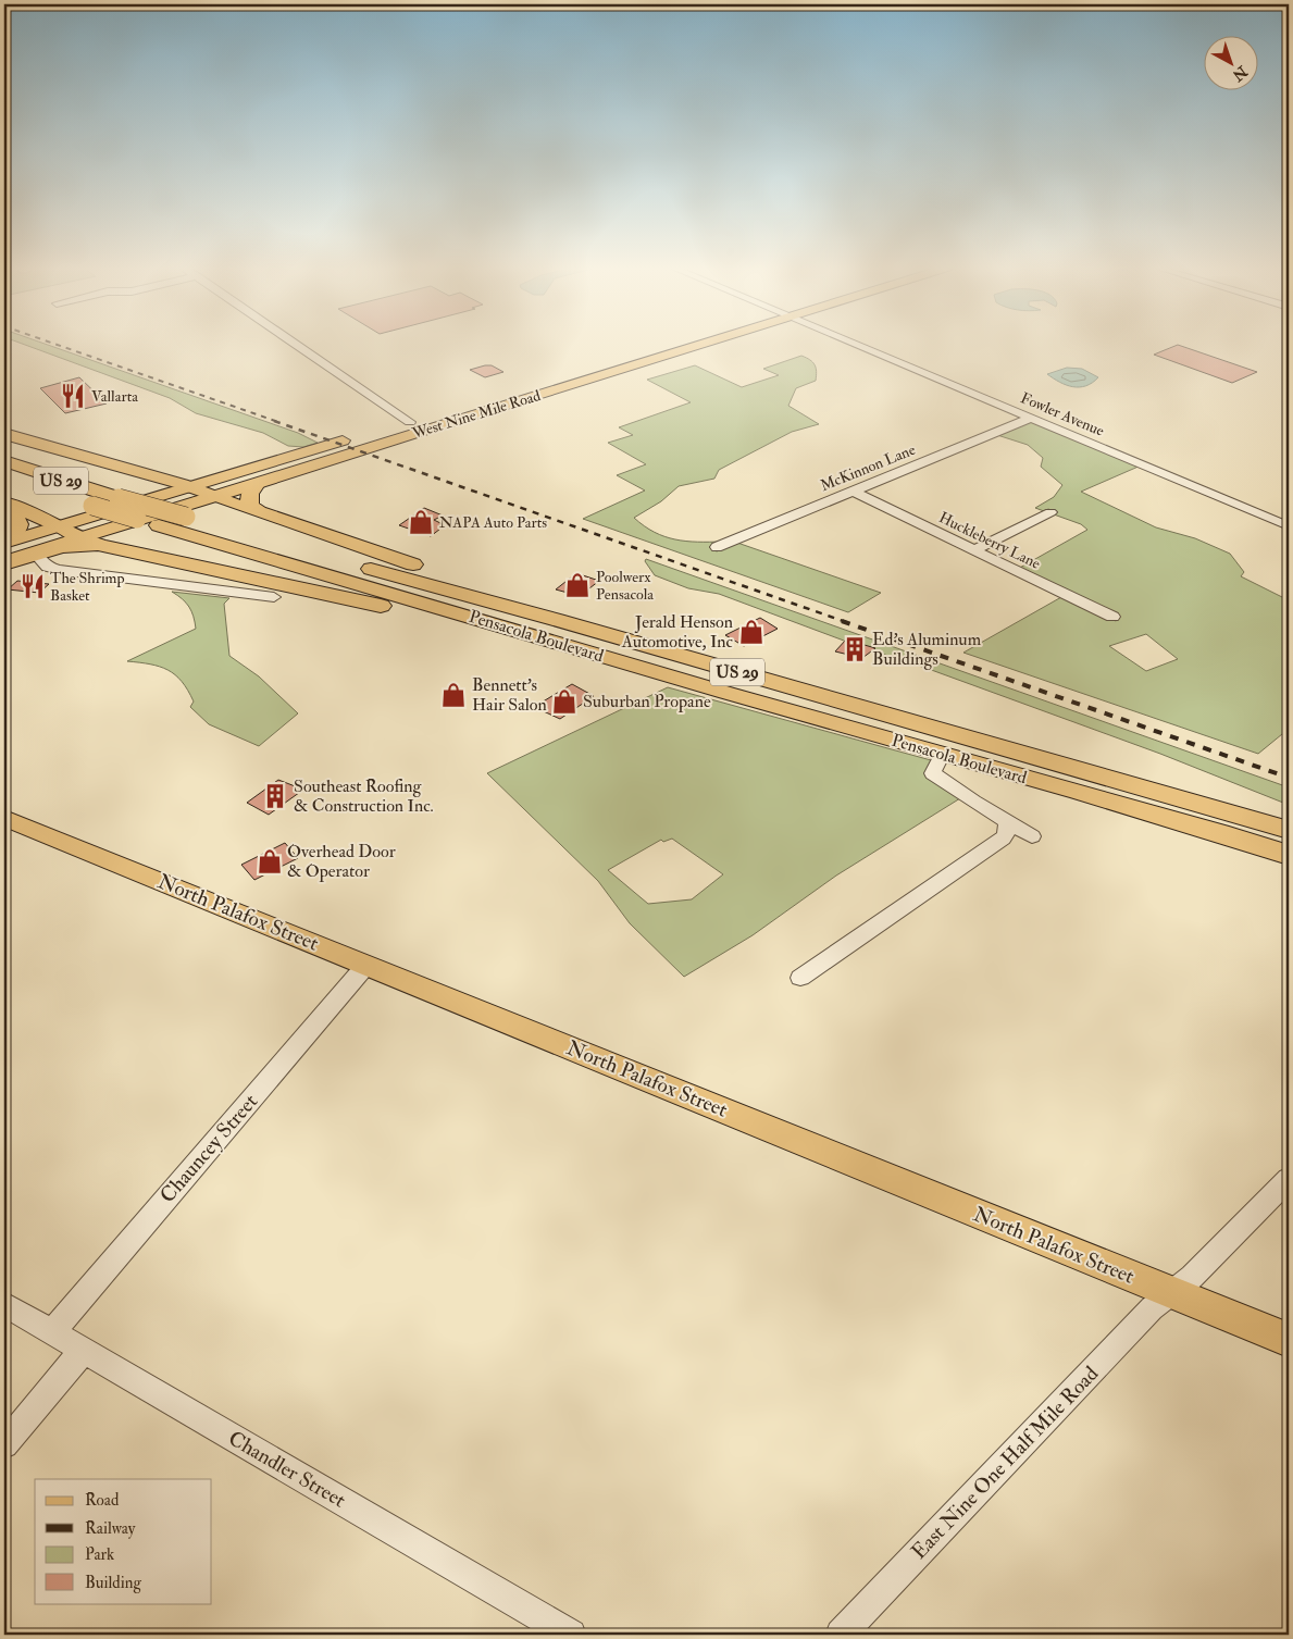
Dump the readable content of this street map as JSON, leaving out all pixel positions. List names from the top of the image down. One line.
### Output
{"streets":{"highway":["US 29","Pensacola Boulevard"],"main road":["West Nine Mile Road","North Palafox Street"],"street":["Fowler Avenue","McKinnon Lane","Huckleberry Lane","Chauncey Street","East Nine One Half Mile Road","Chandler Street"]},"crossings":[["Fowler Avenue","McKinnon Lane"],["McKinnon Lane","Huckleberry Lane"],["North Palafox Street","Chauncey Street"],["North Palafox Street","East Nine One Half Mile Road"],["Chauncey Street","Chandler Street"]],"places":{"restaurant":["Vallarta","The Shrimp Basket"],"shop":["NAPA Auto Parts","Poolwerx Pensacola","Jerald Henson Automotive, Inc","Bennett's Hair Salon","Suburban Propane","Overhead Door & Operator"],"building":["Ed's Aluminum Buildings","Southeast Roofing & Construction Inc."]},"legend":["Road","Railway","Park","Building"],"north":"bottom right"}
